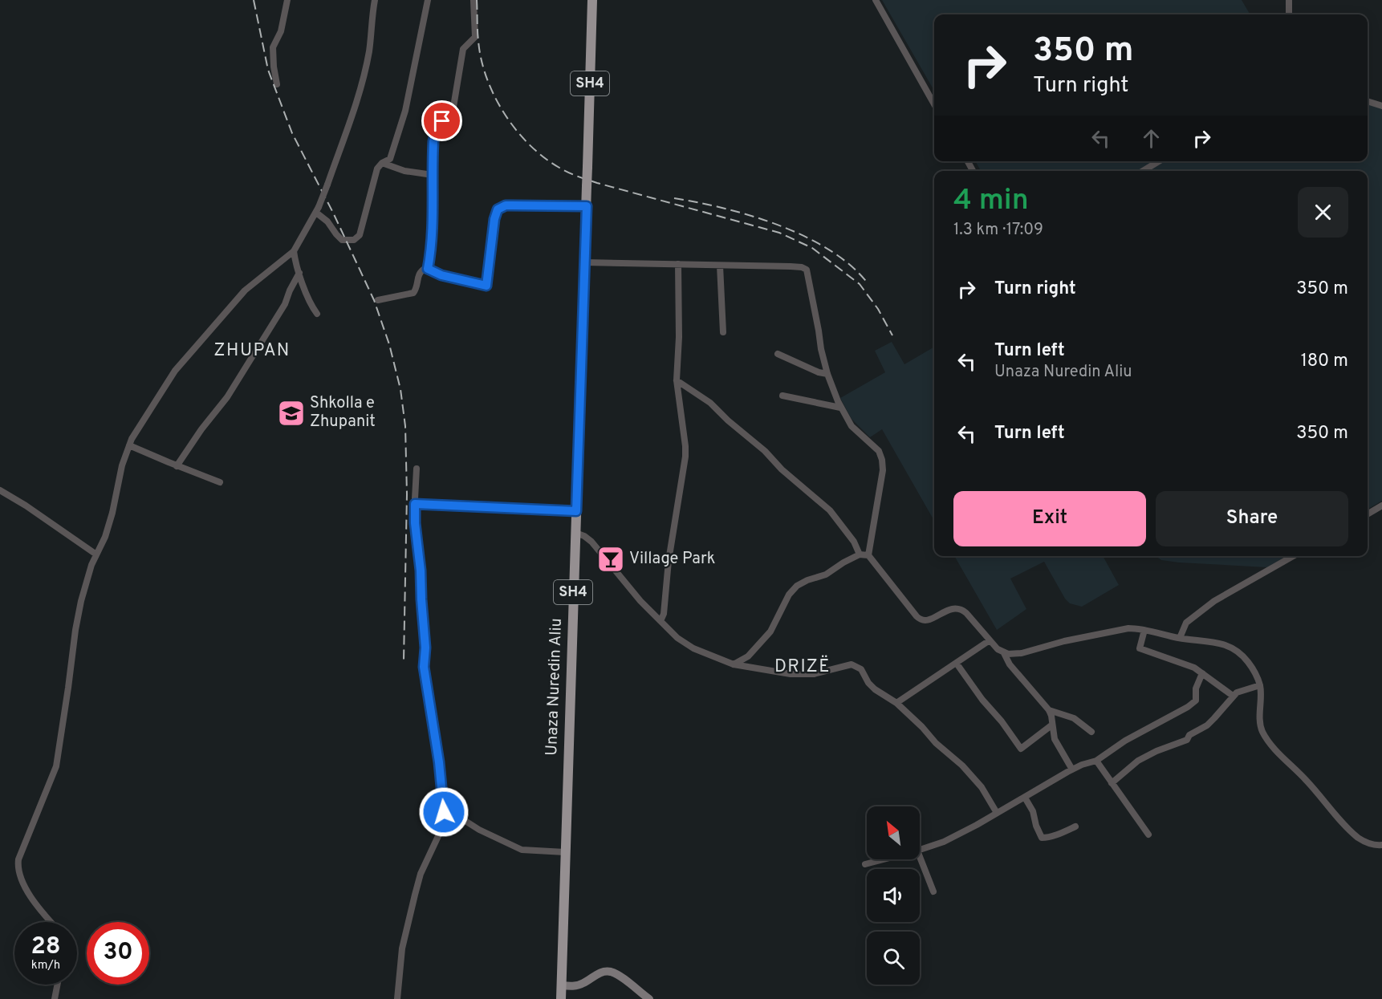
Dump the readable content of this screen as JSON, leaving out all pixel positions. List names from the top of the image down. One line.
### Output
{"streets":{"main road":["SH4","Unaza Nuredin Aliu"]},"districts":["ZHUPAN","DRIZË"],"places":{"school or university":["Shkolla e Zhupanit"],"bar":["Village Park"]},"north":"top left","page":{"turn":["350 m","Turn right"],"heading":["4 min","1.3 km · 17:09"],"list":[{"name":"Turn right","value":"350 m"},{"name":"Turn left","note":"Unaza Nuredin Aliu","value":"180 m"},{"name":"Turn left","value":"350 m"}],"buttons":["Exit","Share"],"speed":"28 km/h","limit":"30"}}
